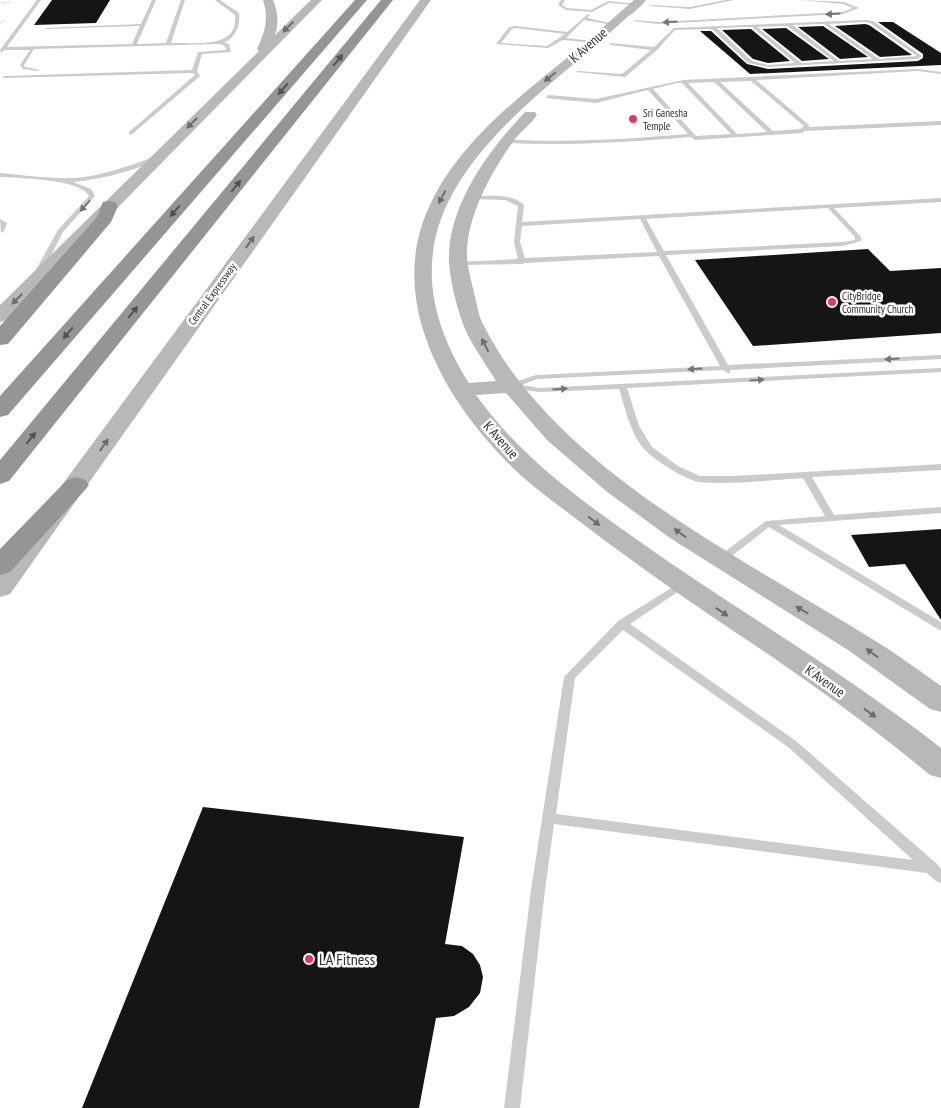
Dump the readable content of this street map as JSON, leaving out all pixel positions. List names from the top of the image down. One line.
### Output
{"streets":{"main road":["K Avenue","Central Expressway"]},"places":["Sri Ganesha Temple","CityBridge Community Church","LA Fitness"]}
